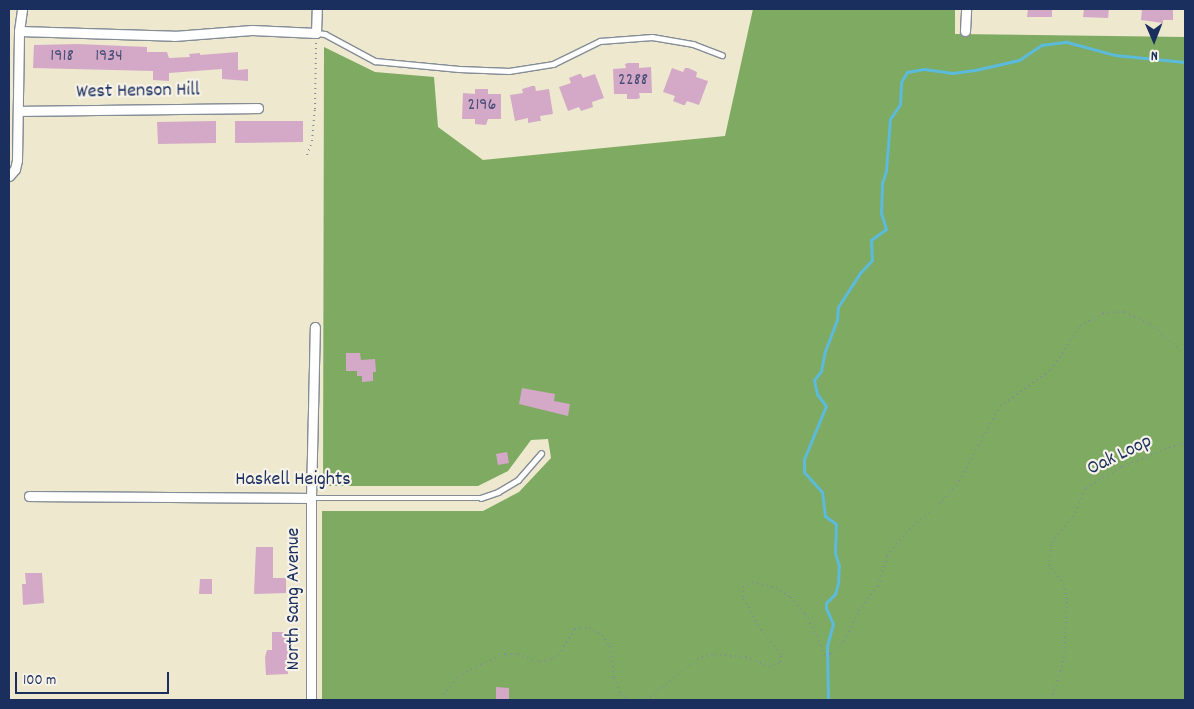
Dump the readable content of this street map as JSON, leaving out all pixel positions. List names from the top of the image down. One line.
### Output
{"streets":{"street":["West Henson Hill","Haskell Heights","North Sang Avenue"],"path":["Oak Loop"]},"crossings":[["Haskell Heights","North Sang Avenue"]],"house_numbers":["1918","1934","2288","2196"],"scale_bar":"100 m","north":"bottom"}
